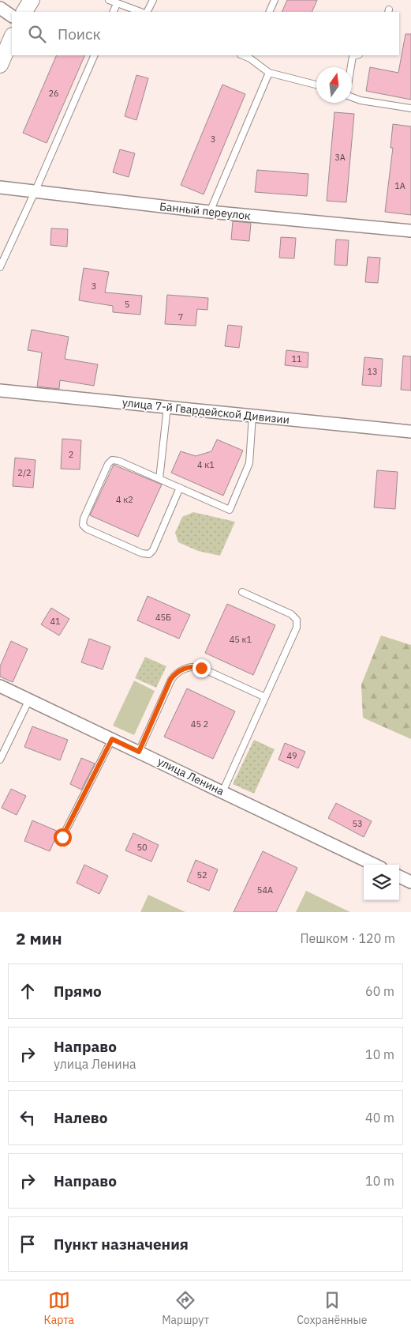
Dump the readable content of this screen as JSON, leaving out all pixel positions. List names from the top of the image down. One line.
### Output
{"streets":{"street":["Банный переулок","улица 7-й Гвардейской Дивизии","улица Ленина"]},"house_numbers":["26","3","3А","1А","3","5","7","11","13","2","4 к1","2/2","4 к2","45Б","41","45 к1","45 2","49","53","50","52","54А"],"north":"top","page":{"search":"Поиск","heading":["2 мин","Пешком · 120 m"],"list":[["Прямо","60 m"],["Направо","улица Ленина","10 m"],["Налево","40 m"],["Направо","10 m"],"Пункт назначения"],"nav":["Карта","Маршрут","Сохранённые"]}}
